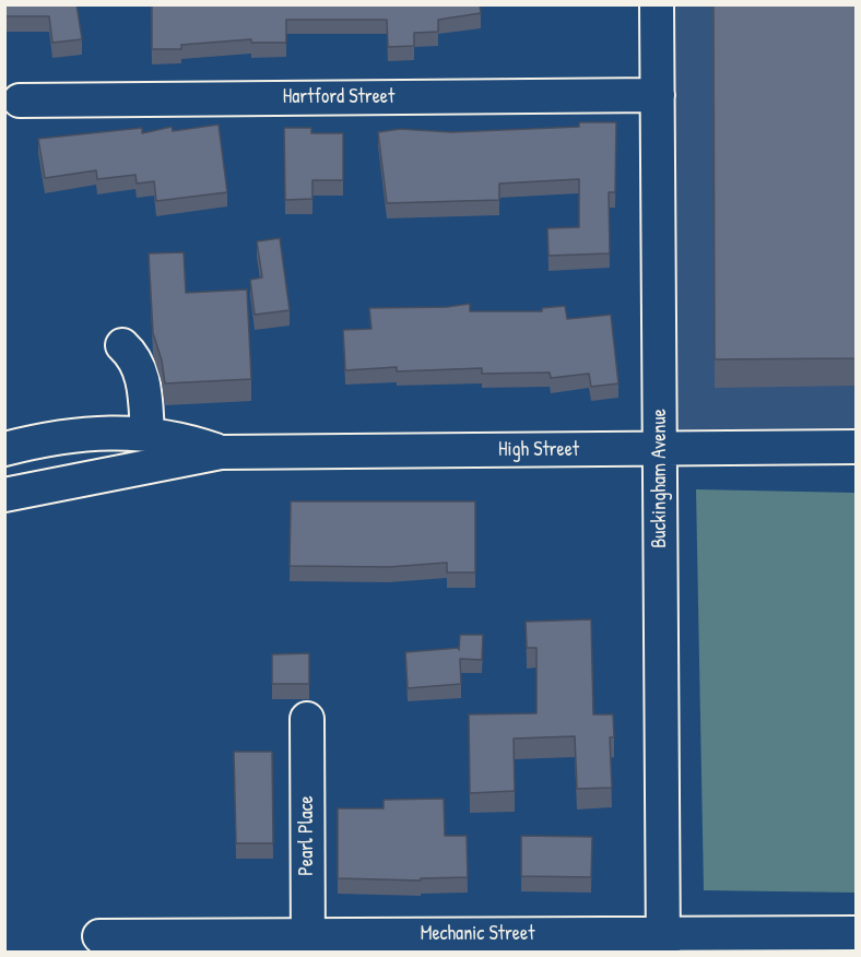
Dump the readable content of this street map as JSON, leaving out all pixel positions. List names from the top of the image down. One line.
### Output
{"streets":{"street":["Hartford Street","High Street","Buckingham Avenue","Pearl Place","Mechanic Street"]},"crossings":[["Hartford Street","Buckingham Avenue"],["High Street","Buckingham Avenue"],["Buckingham Avenue","Mechanic Street"],["Pearl Place","Mechanic Street"]]}
